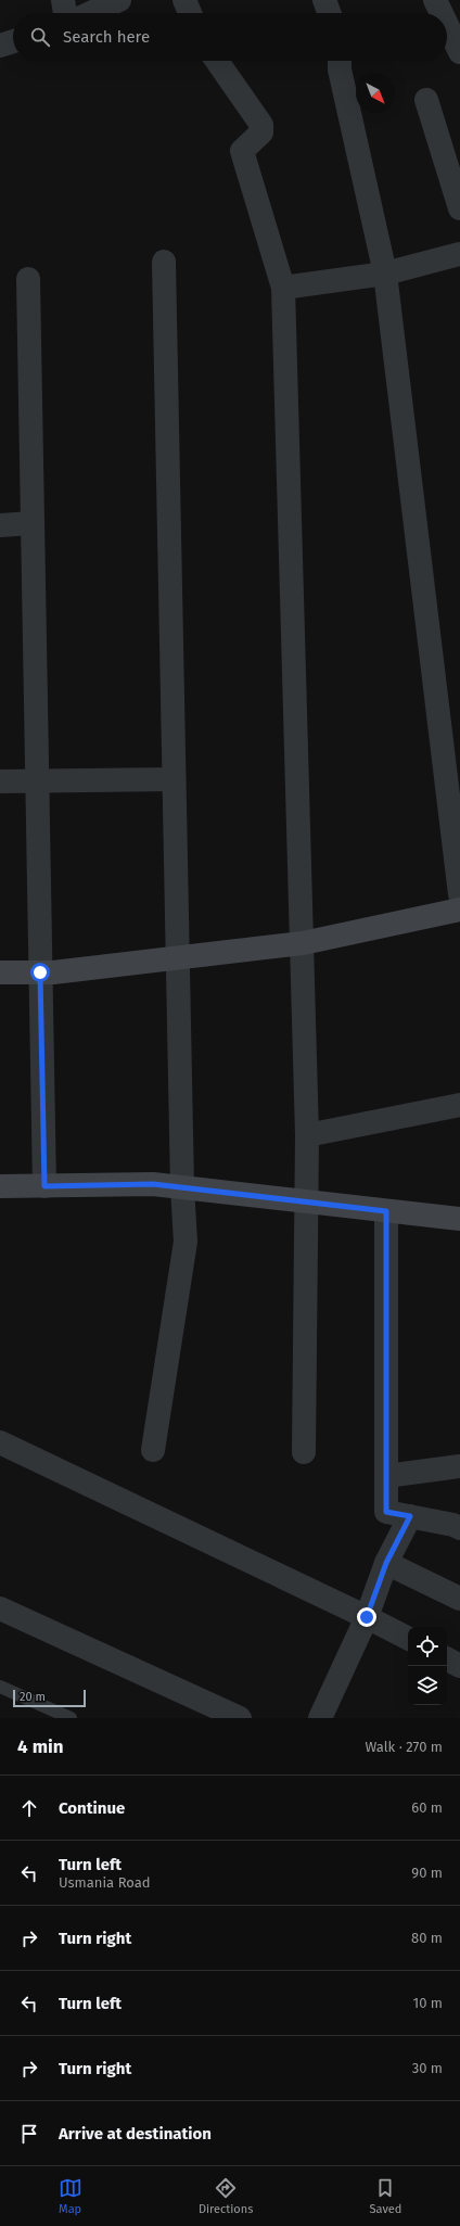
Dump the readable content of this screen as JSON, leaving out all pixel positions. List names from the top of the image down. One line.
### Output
{"scale_bar":"20 m","north":"bottom right","page":{"search":"Search here","scale":"20 m","heading":["4 min","Walk · 270 m"],"list":[["Continue","60 m"],["Turn left","Usmania Road","90 m"],["Turn right","80 m"],["Turn left","10 m"],["Turn right","30 m"],"Arrive at destination"],"nav":["Map","Directions","Saved"]}}
